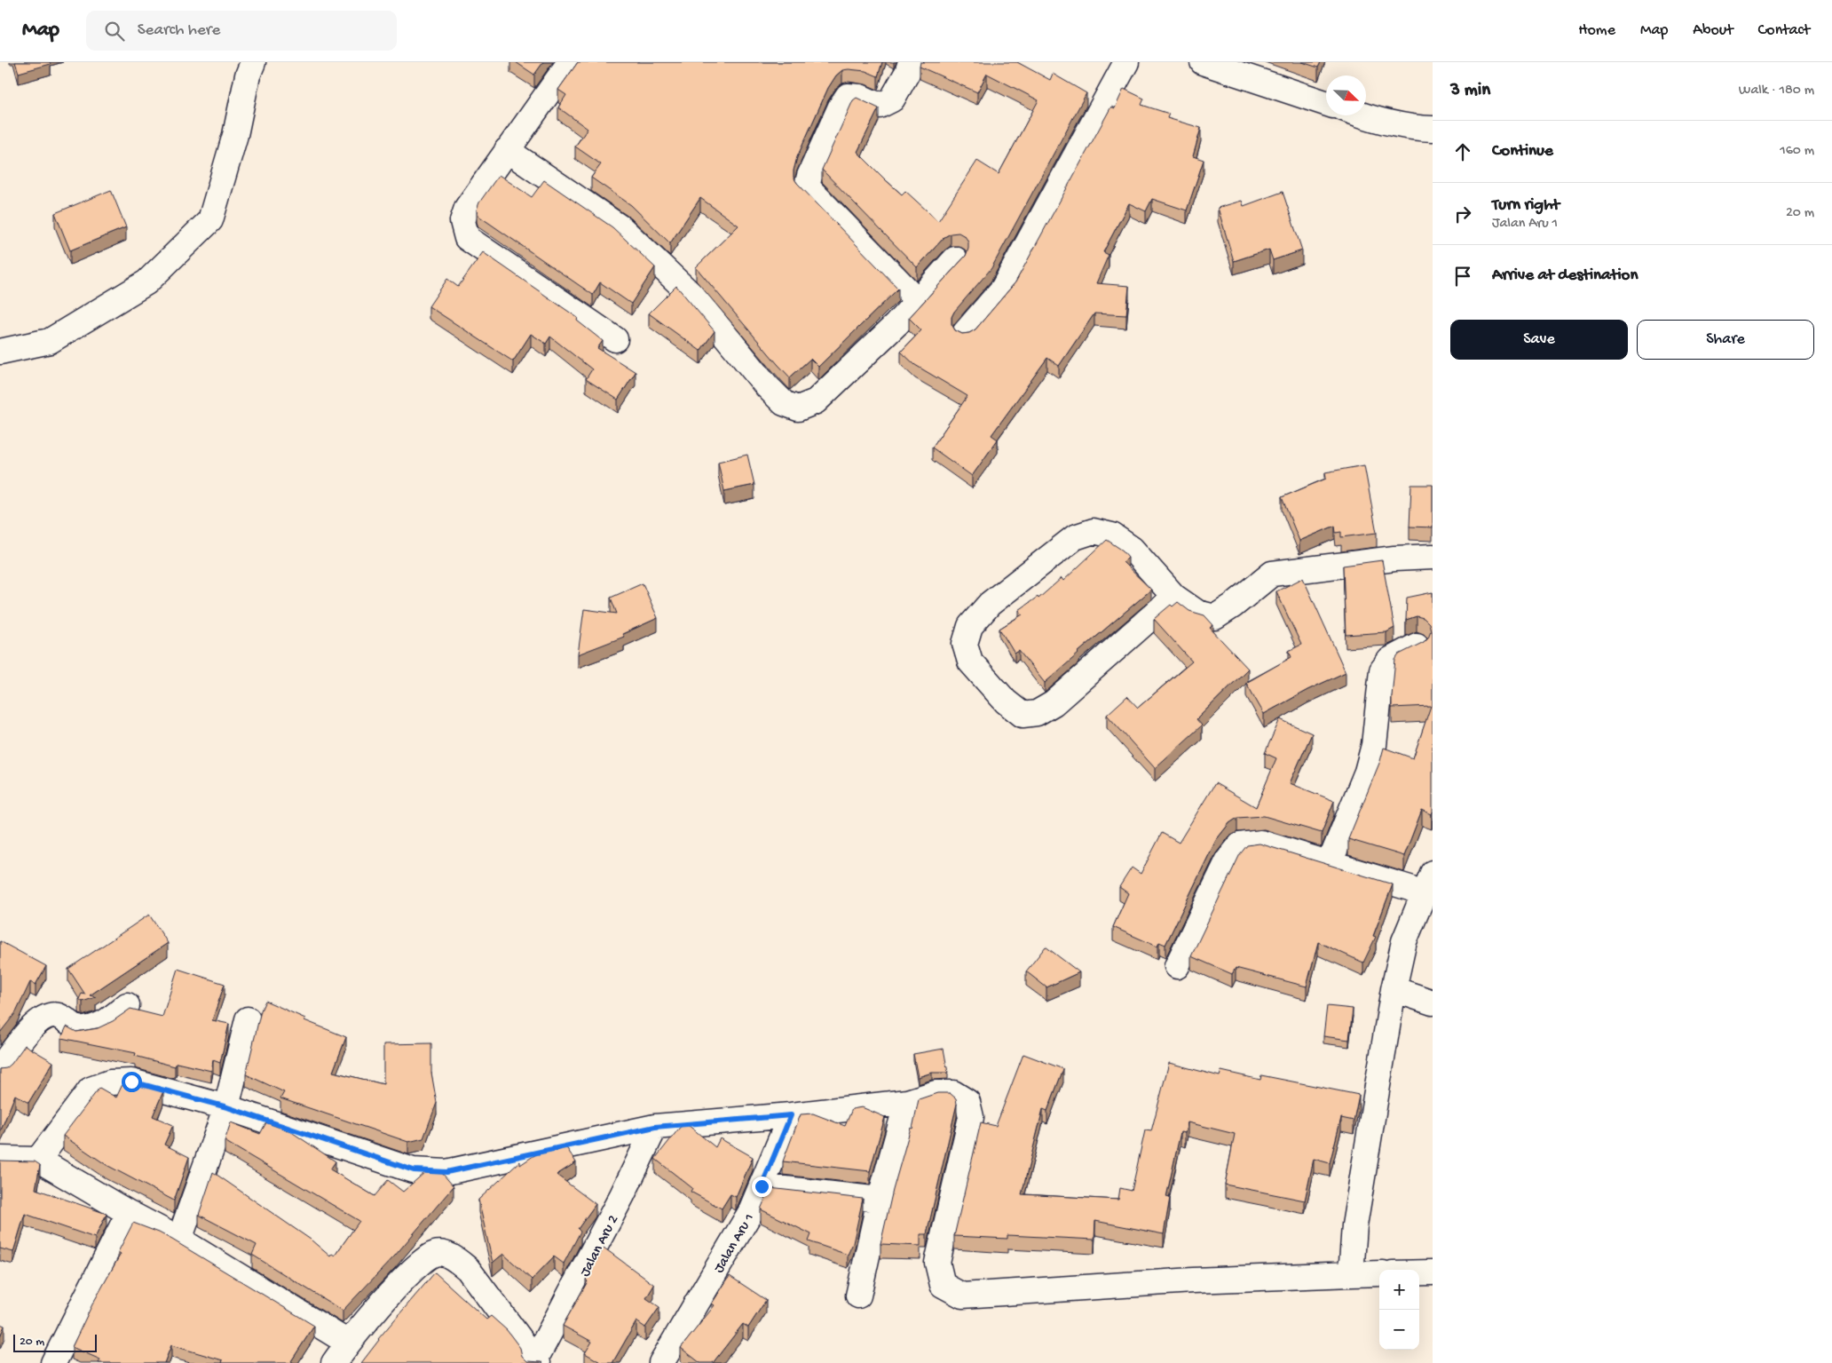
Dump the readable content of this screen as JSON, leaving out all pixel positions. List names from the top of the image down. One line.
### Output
{"streets":{"street":["Jalan Aru 1","Jalan Aru 2"]},"scale_bar":"20 m","north":"bottom right","page":{"header":"Map","search":"Search here","nav":["Home","Map","About","Contact"],"heading":["3 min","Walk · 180 m"],"list":[["Continue","160 m"],["Turn right","Jalan Aru 1","20 m"],"Arrive at destination"],"buttons":["Save","Share"],"map_buttons":["+","−"],"scale":"20 m"}}
